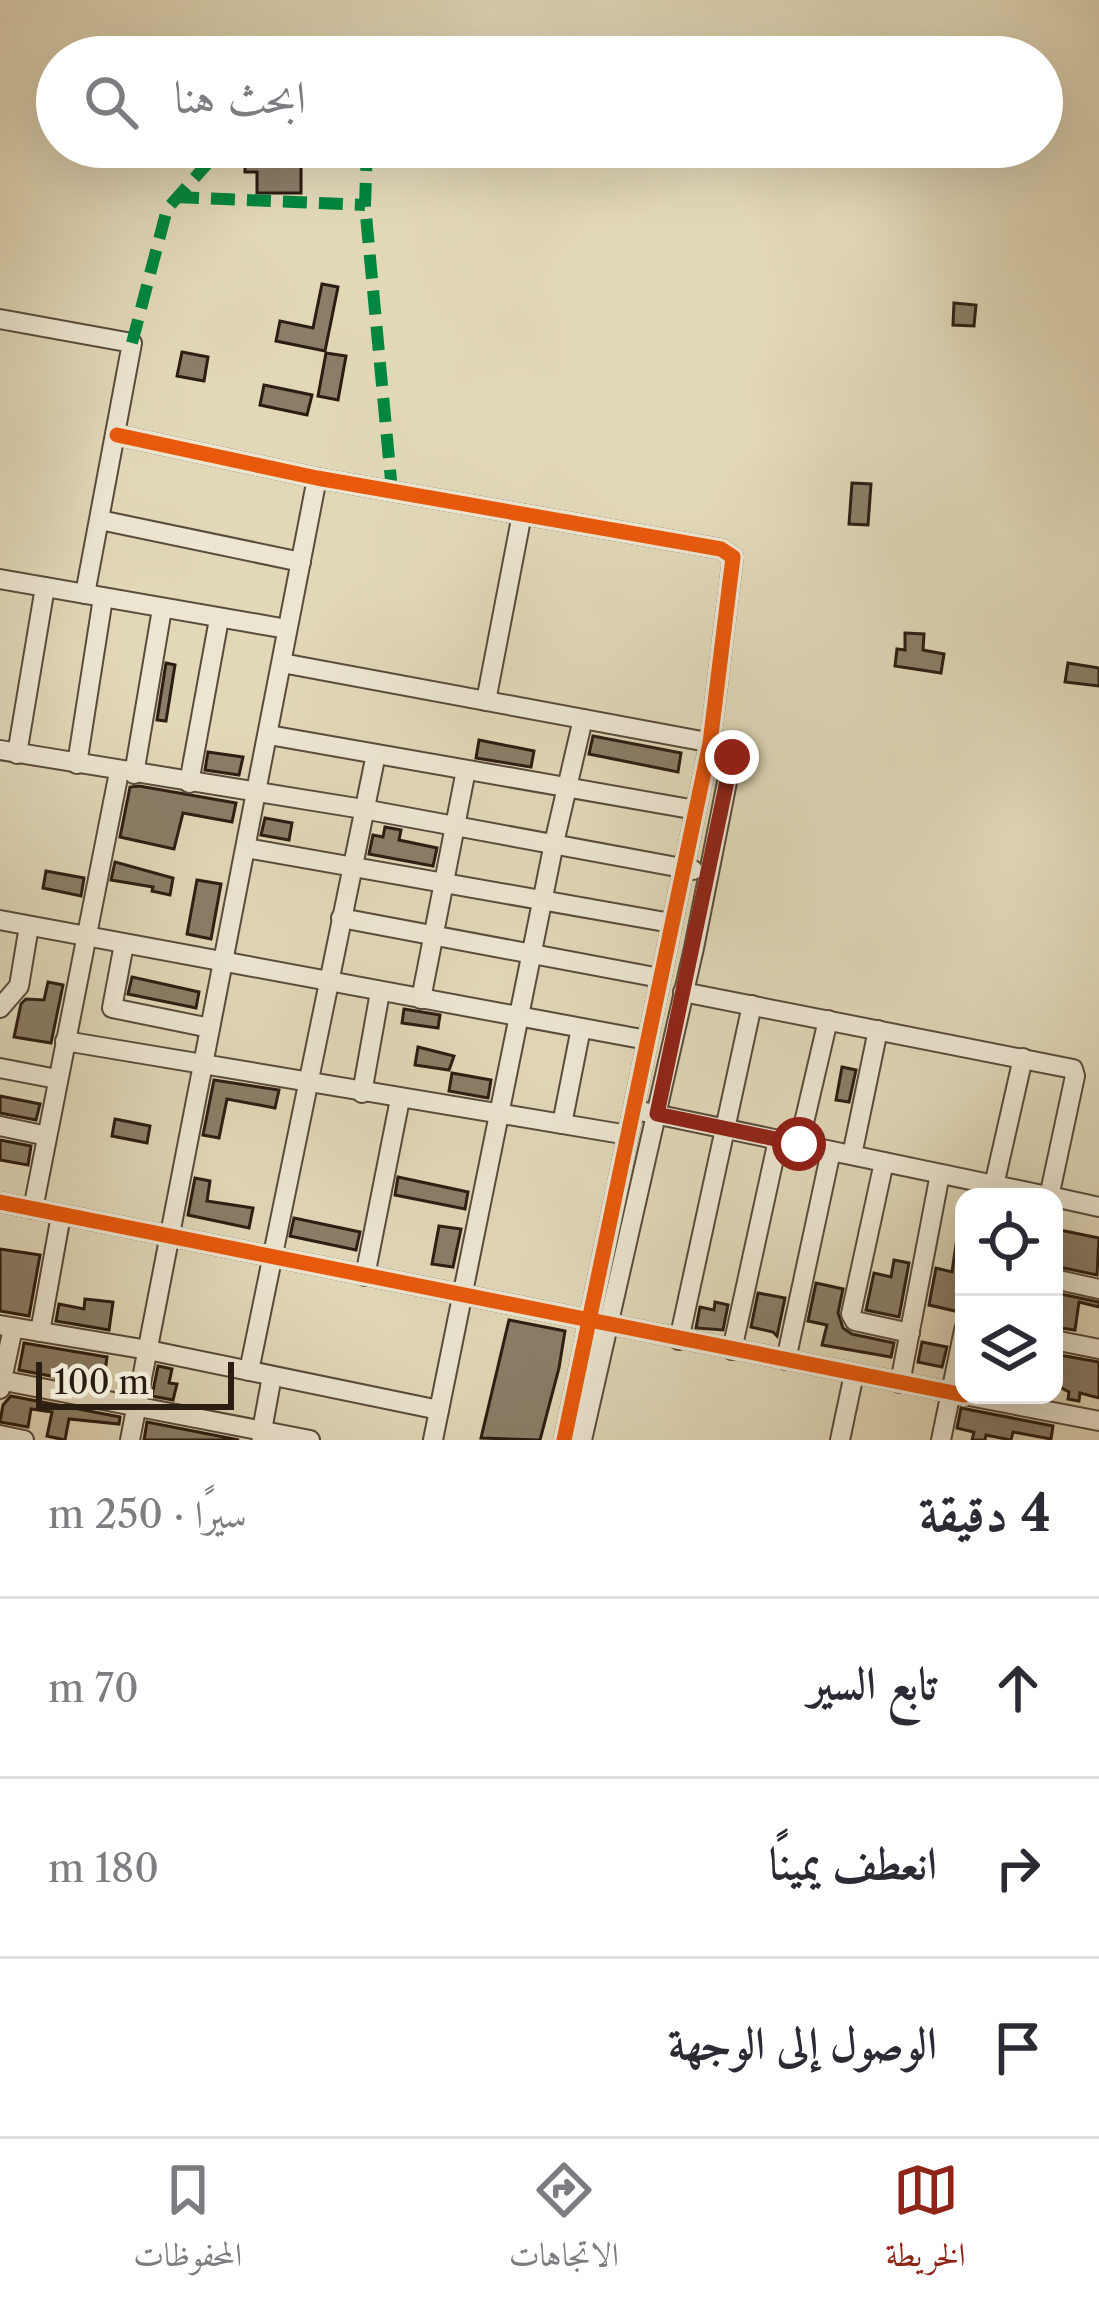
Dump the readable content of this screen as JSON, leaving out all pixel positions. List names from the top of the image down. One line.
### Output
{"scale_bar":"100 m","page":{"search":"ابحث هنا","scale":"100 m","heading":["4 دقيقة","سيرًا · 250 m"],"list":[["تابع السير","70 m"],["انعطف يمينًا","180 m"],"الوصول إلى الوجهة"],"nav":["الخريطة","الاتجاهات","المحفوظات"]}}
